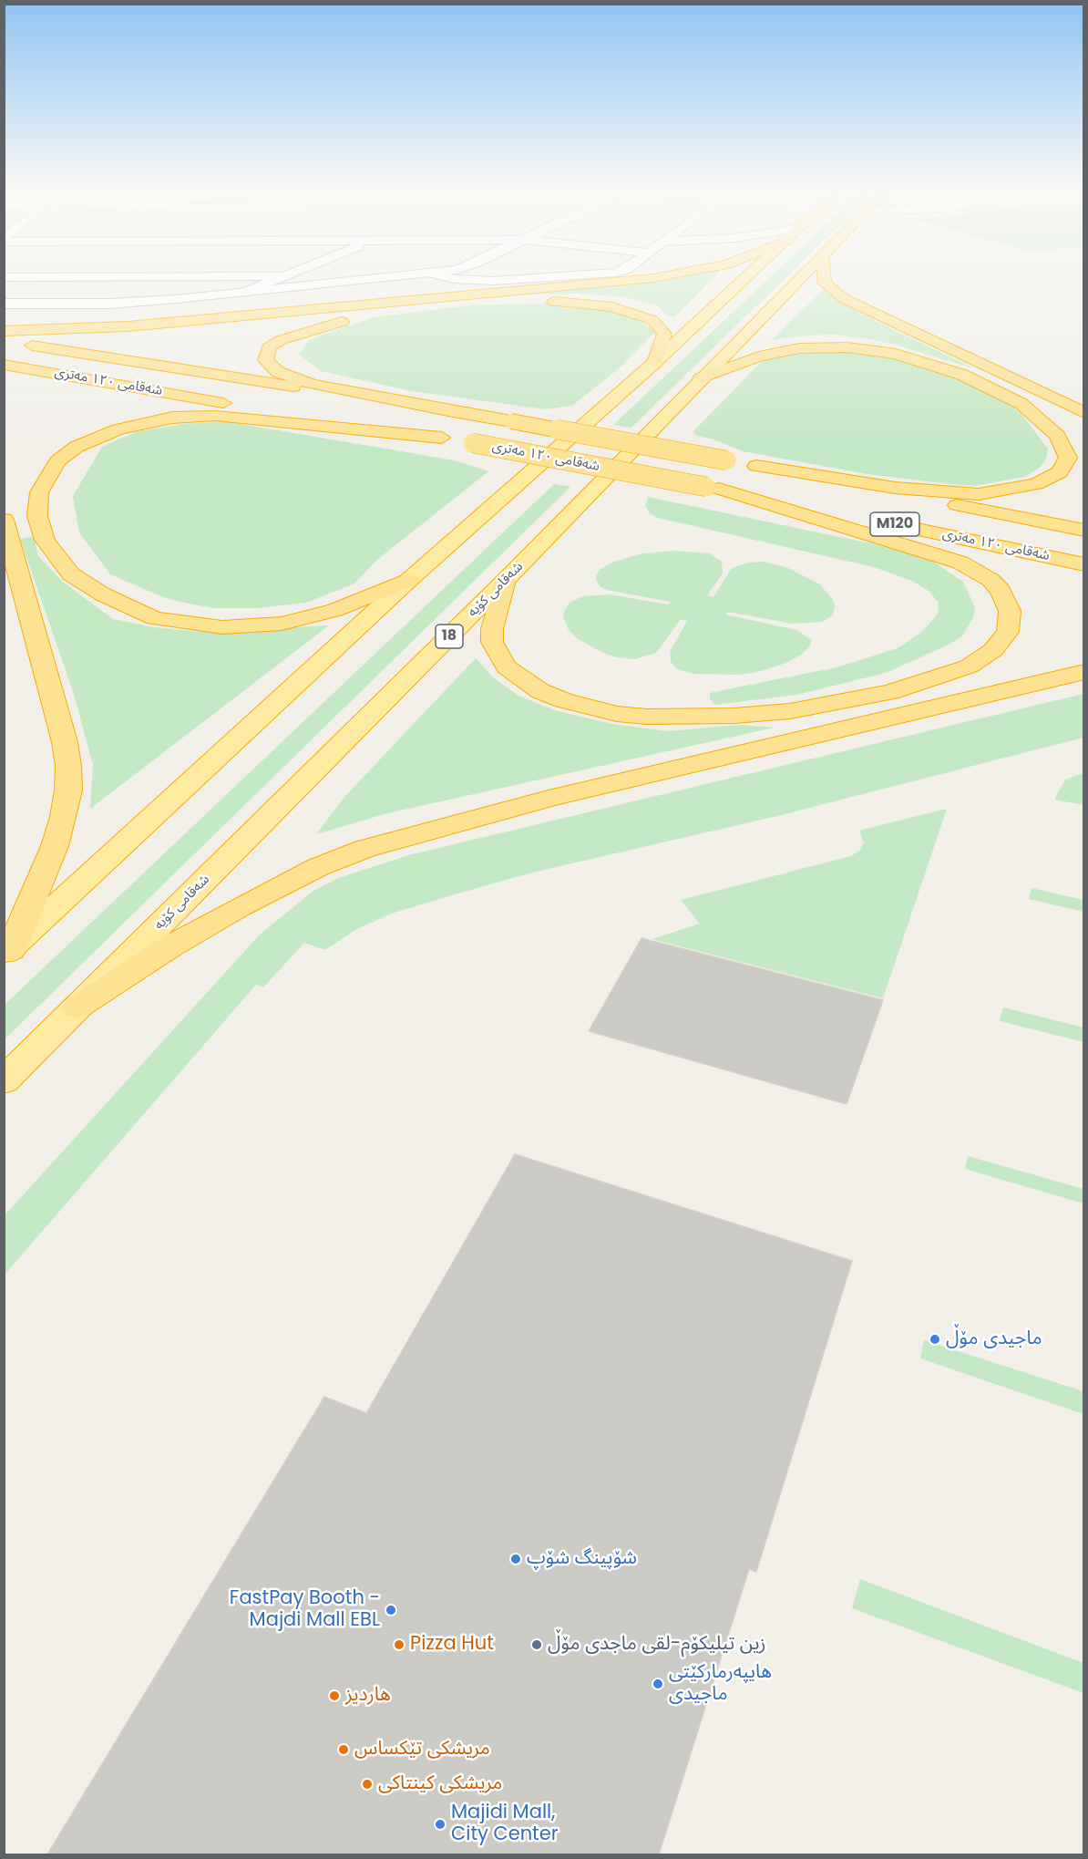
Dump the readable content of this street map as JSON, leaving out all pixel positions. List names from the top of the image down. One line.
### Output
{"streets":{"highway":["شەقامی ١٢٠ مەتری","M120","شەقامی کۆیە","18"]},"places":["ماجیدی مۆڵ","شۆپینگ شۆپ","FastPay Booth - Majdi Mall EBL","Pizza Hut","زین تیلیکۆم-لقی ماجدی مۆڵ","هایپەرمارکێتی ماجیدی","هاردیز","مریشکی تێکساس","مریشکی کینتاکی","Majidi Mall, City Center"]}
